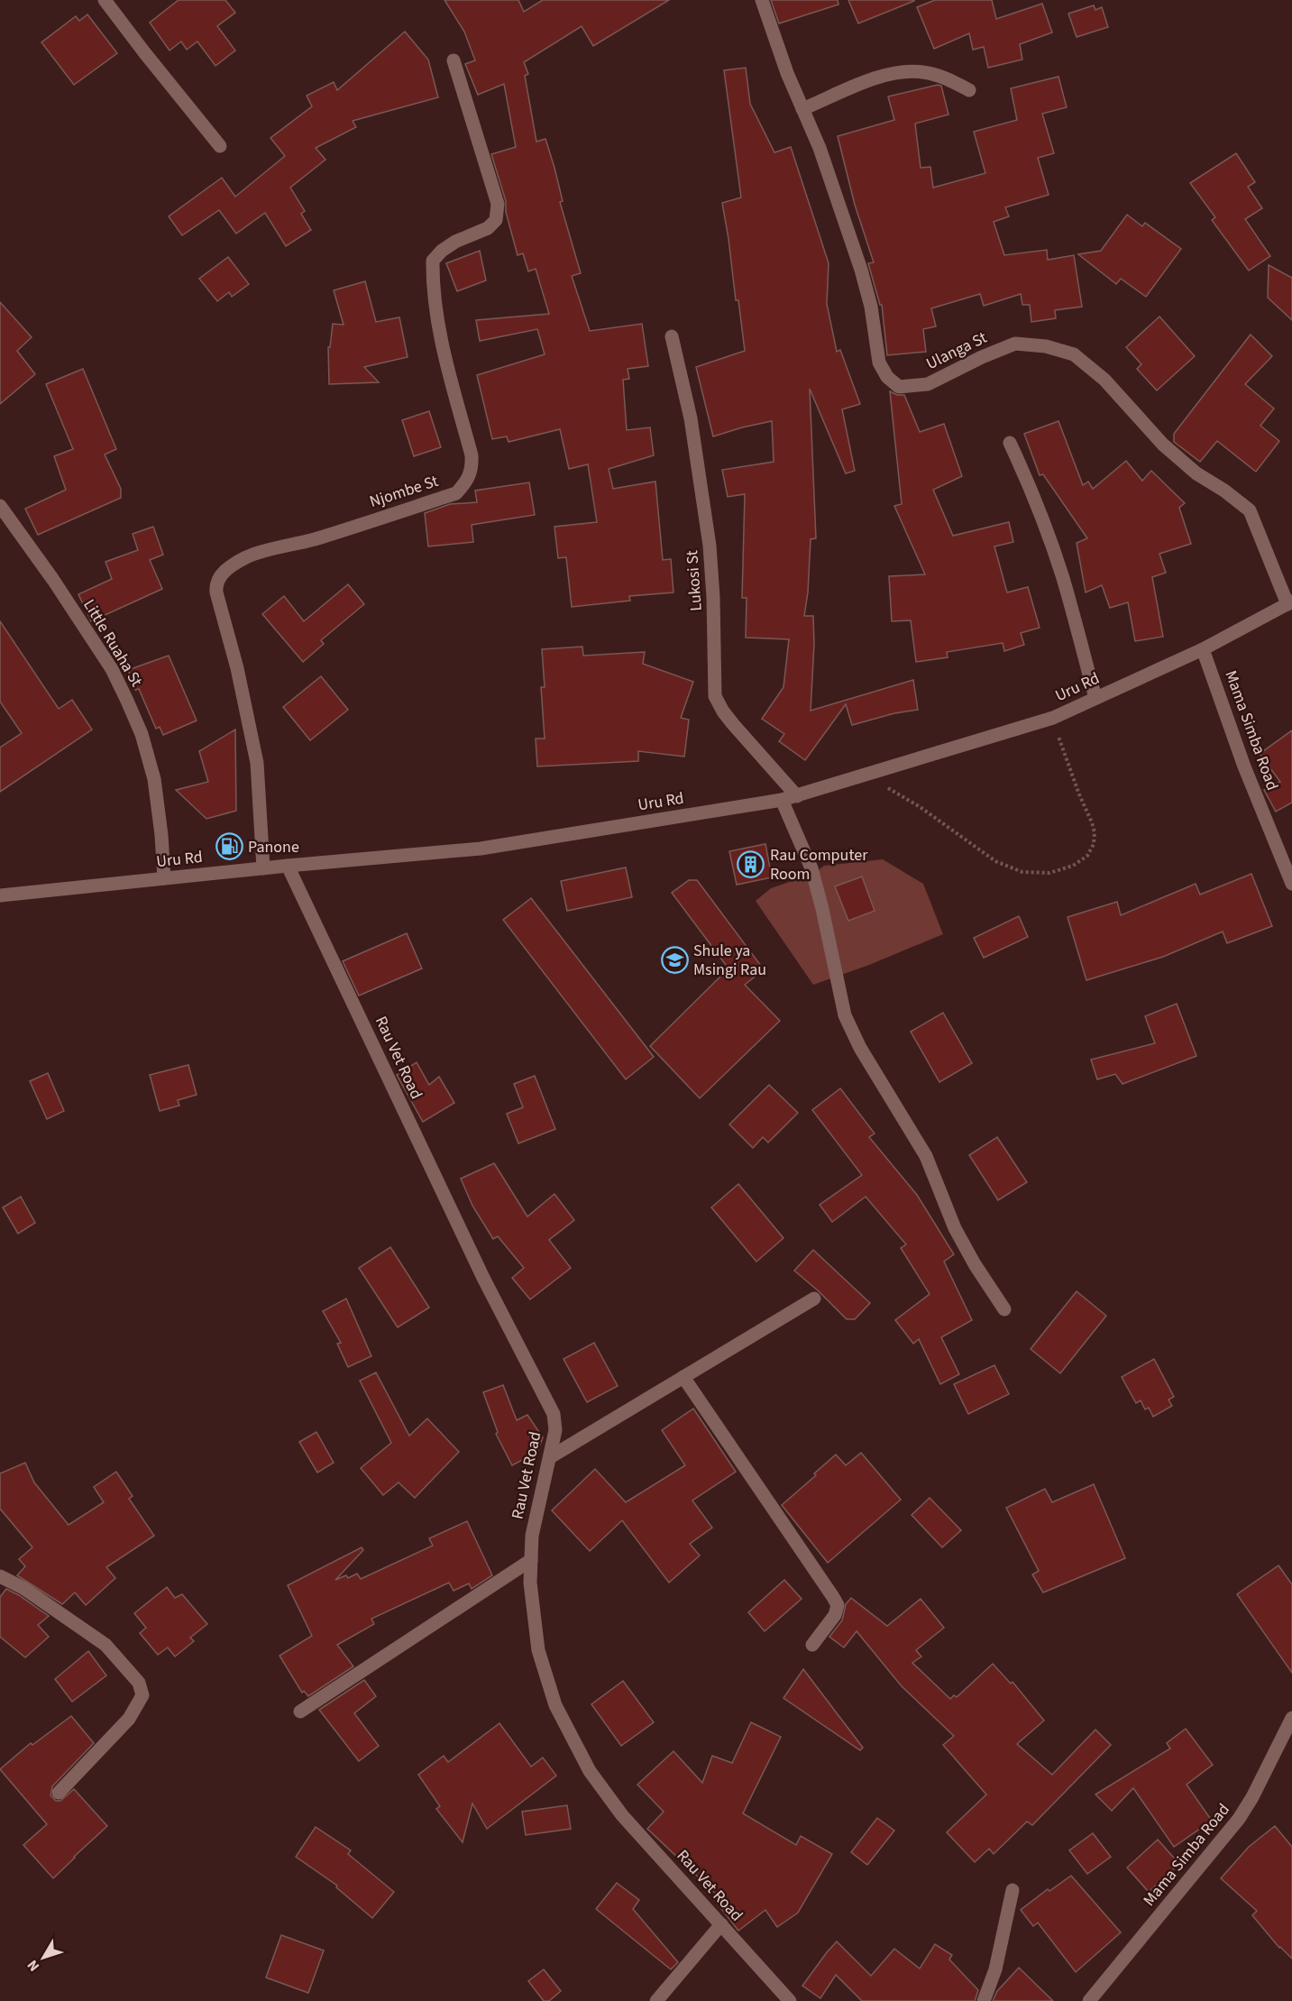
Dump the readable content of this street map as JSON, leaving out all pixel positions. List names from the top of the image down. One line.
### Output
{"streets":{"street":["Ulanga St","Njombe St","Lukosi St","Little Ruaha St","Uru Rd","Mama Simba Road","Rau Vet Road"]},"crossings":[["Ulanga St","Uru Rd"],["Njombe St","Uru Rd"],["Lukosi St","Uru Rd"],["Little Ruaha St","Uru Rd"],["Uru Rd","Mama Simba Road"],["Uru Rd","Rau Vet Road"]],"places":{"fuel station":["Panone"],"building":["Rau Computer Room"],"school or university":["Shule ya Msingi Rau"]},"north":"bottom left"}
